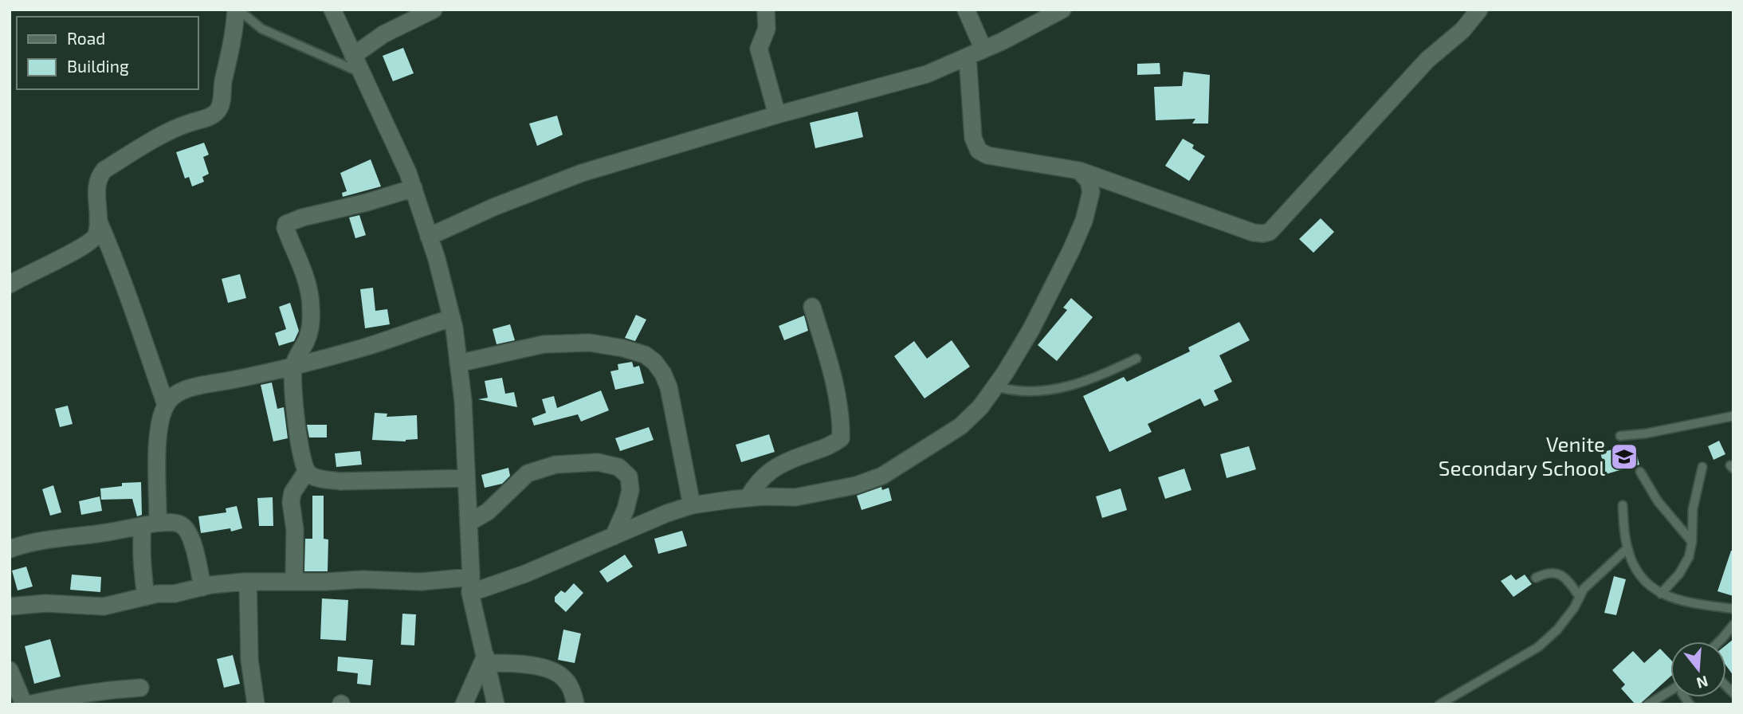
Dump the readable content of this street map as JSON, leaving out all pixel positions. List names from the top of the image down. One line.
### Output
{"places":{"school or university":["Venite Secondary School"]},"legend":["Road","Building"],"north":"bottom"}
